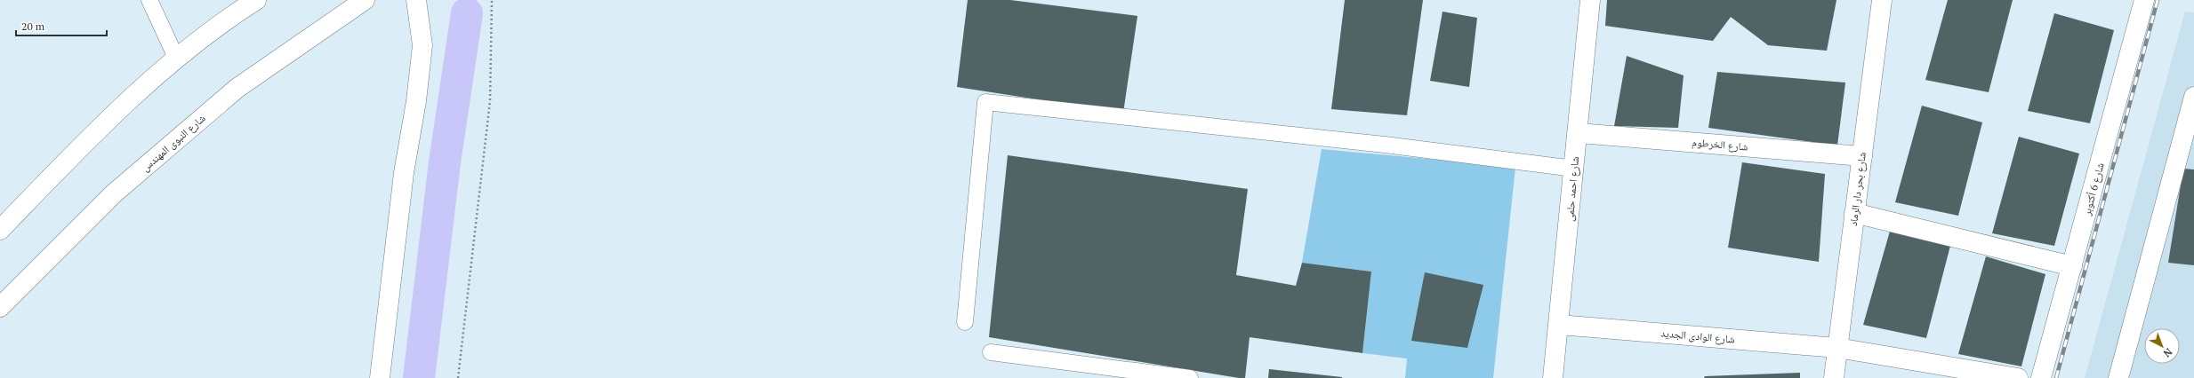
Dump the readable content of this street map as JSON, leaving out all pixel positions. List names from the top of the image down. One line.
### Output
{"streets":{"street":["شارع النبوى المهندس","شارع الخرطوم","شارع احمد حلمى","شارع بحر دار الرماد","شارع 6 أكتوبر","شارع الوادى الجديد"]},"crossings":[["شارع الخرطوم","شارع احمد حلمى"],["شارع الخرطوم","شارع بحر دار الرماد"],["شارع احمد حلمى","شارع الوادى الجديد"],["شارع بحر دار الرماد","شارع الوادى الجديد"]],"scale_bar":"20 m","north":"bottom right"}
